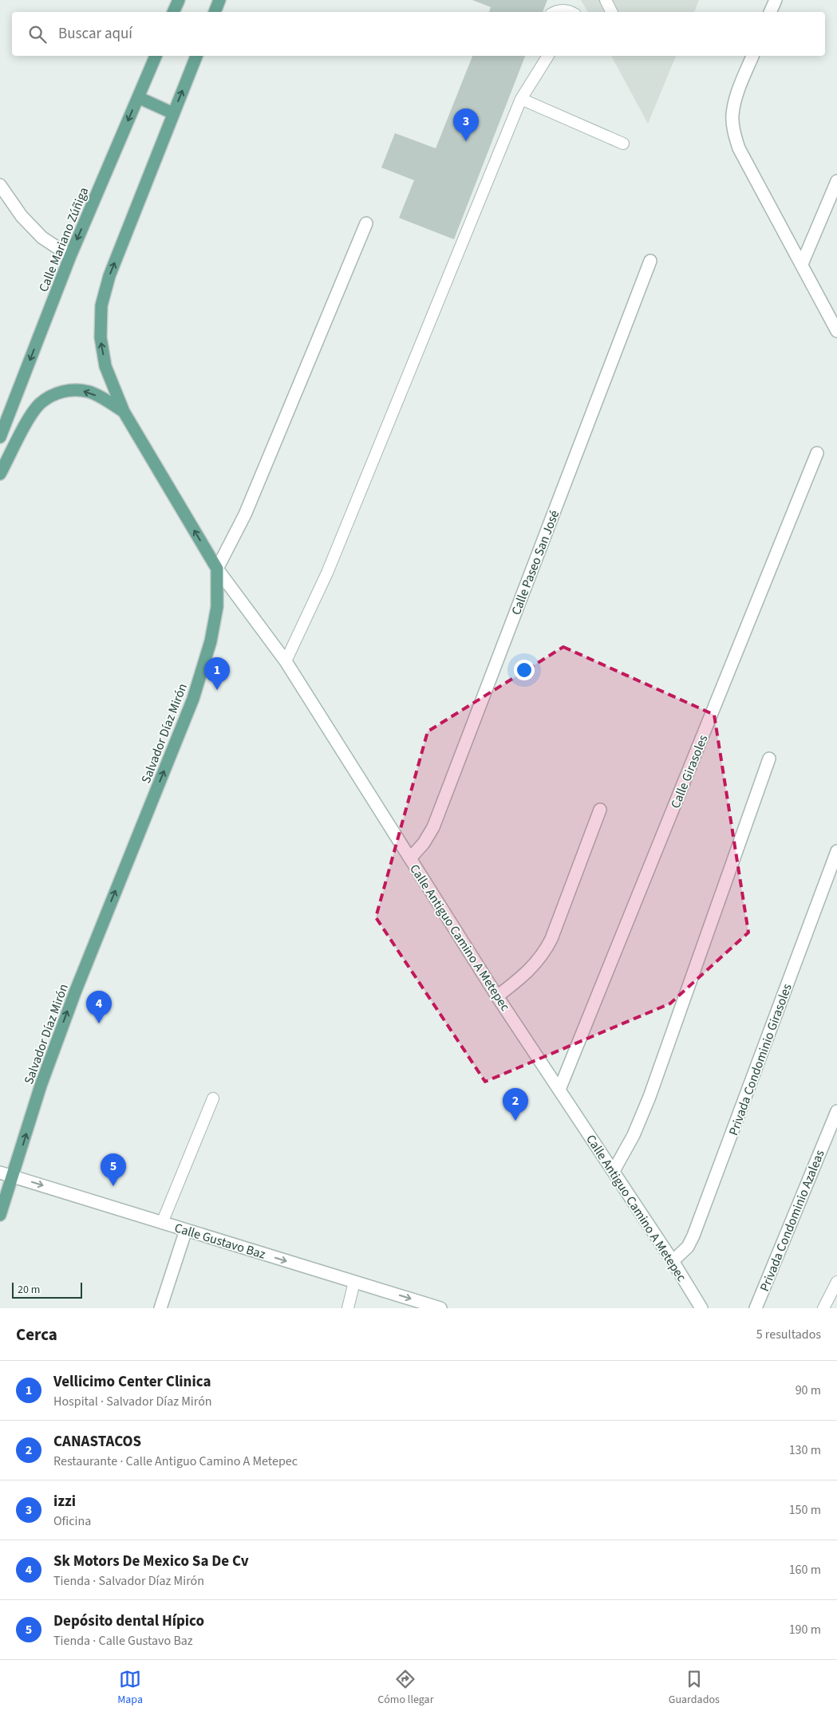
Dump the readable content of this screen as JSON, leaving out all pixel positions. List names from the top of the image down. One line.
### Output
{"streets":{"main road":["Calle Mariano Zúñiga","Salvador Díaz Mirón"],"street":["Calle Paseo San José","Calle Girasoles","Calle Antiguo Camino A Metepec","Privada Condominio Girasoles","Privada Condominio Azaleas","Calle Gustavo Baz"]},"crossings":[["Calle Paseo San José","Calle Antiguo Camino A Metepec"],["Salvador Díaz Mirón","Calle Antiguo Camino A Metepec"],["Salvador Díaz Mirón","Calle Gustavo Baz"],["Calle Girasoles","Calle Antiguo Camino A Metepec"],["Calle Antiguo Camino A Metepec","Privada Condominio Girasoles"]],"one_way":["Salvador Díaz Mirón","Calle Gustavo Baz"],"scale_bar":"20 m","page":{"search":"Buscar aquí","pins":["3","1","4","2","5"],"scale":"20 m","heading":["Cerca","5 resultados"],"list":[{"mark":"1","name":"Vellicimo Center Clinica","note":"Hospital · Salvador Díaz Mirón","value":"90 m"},{"mark":"2","name":"CANASTACOS","note":"Restaurante · Calle Antiguo Camino A Metepec","value":"130 m"},{"mark":"3","name":"izzi","note":"Oficina","value":"150 m"},{"mark":"4","name":"Sk Motors De Mexico Sa De Cv","note":"Tienda · Salvador Díaz Mirón","value":"160 m"},{"mark":"5","name":"Depósito dental Hípico","note":"Tienda · Calle Gustavo Baz","value":"190 m"}],"nav":["Mapa","Cómo llegar","Guardados"]}}
